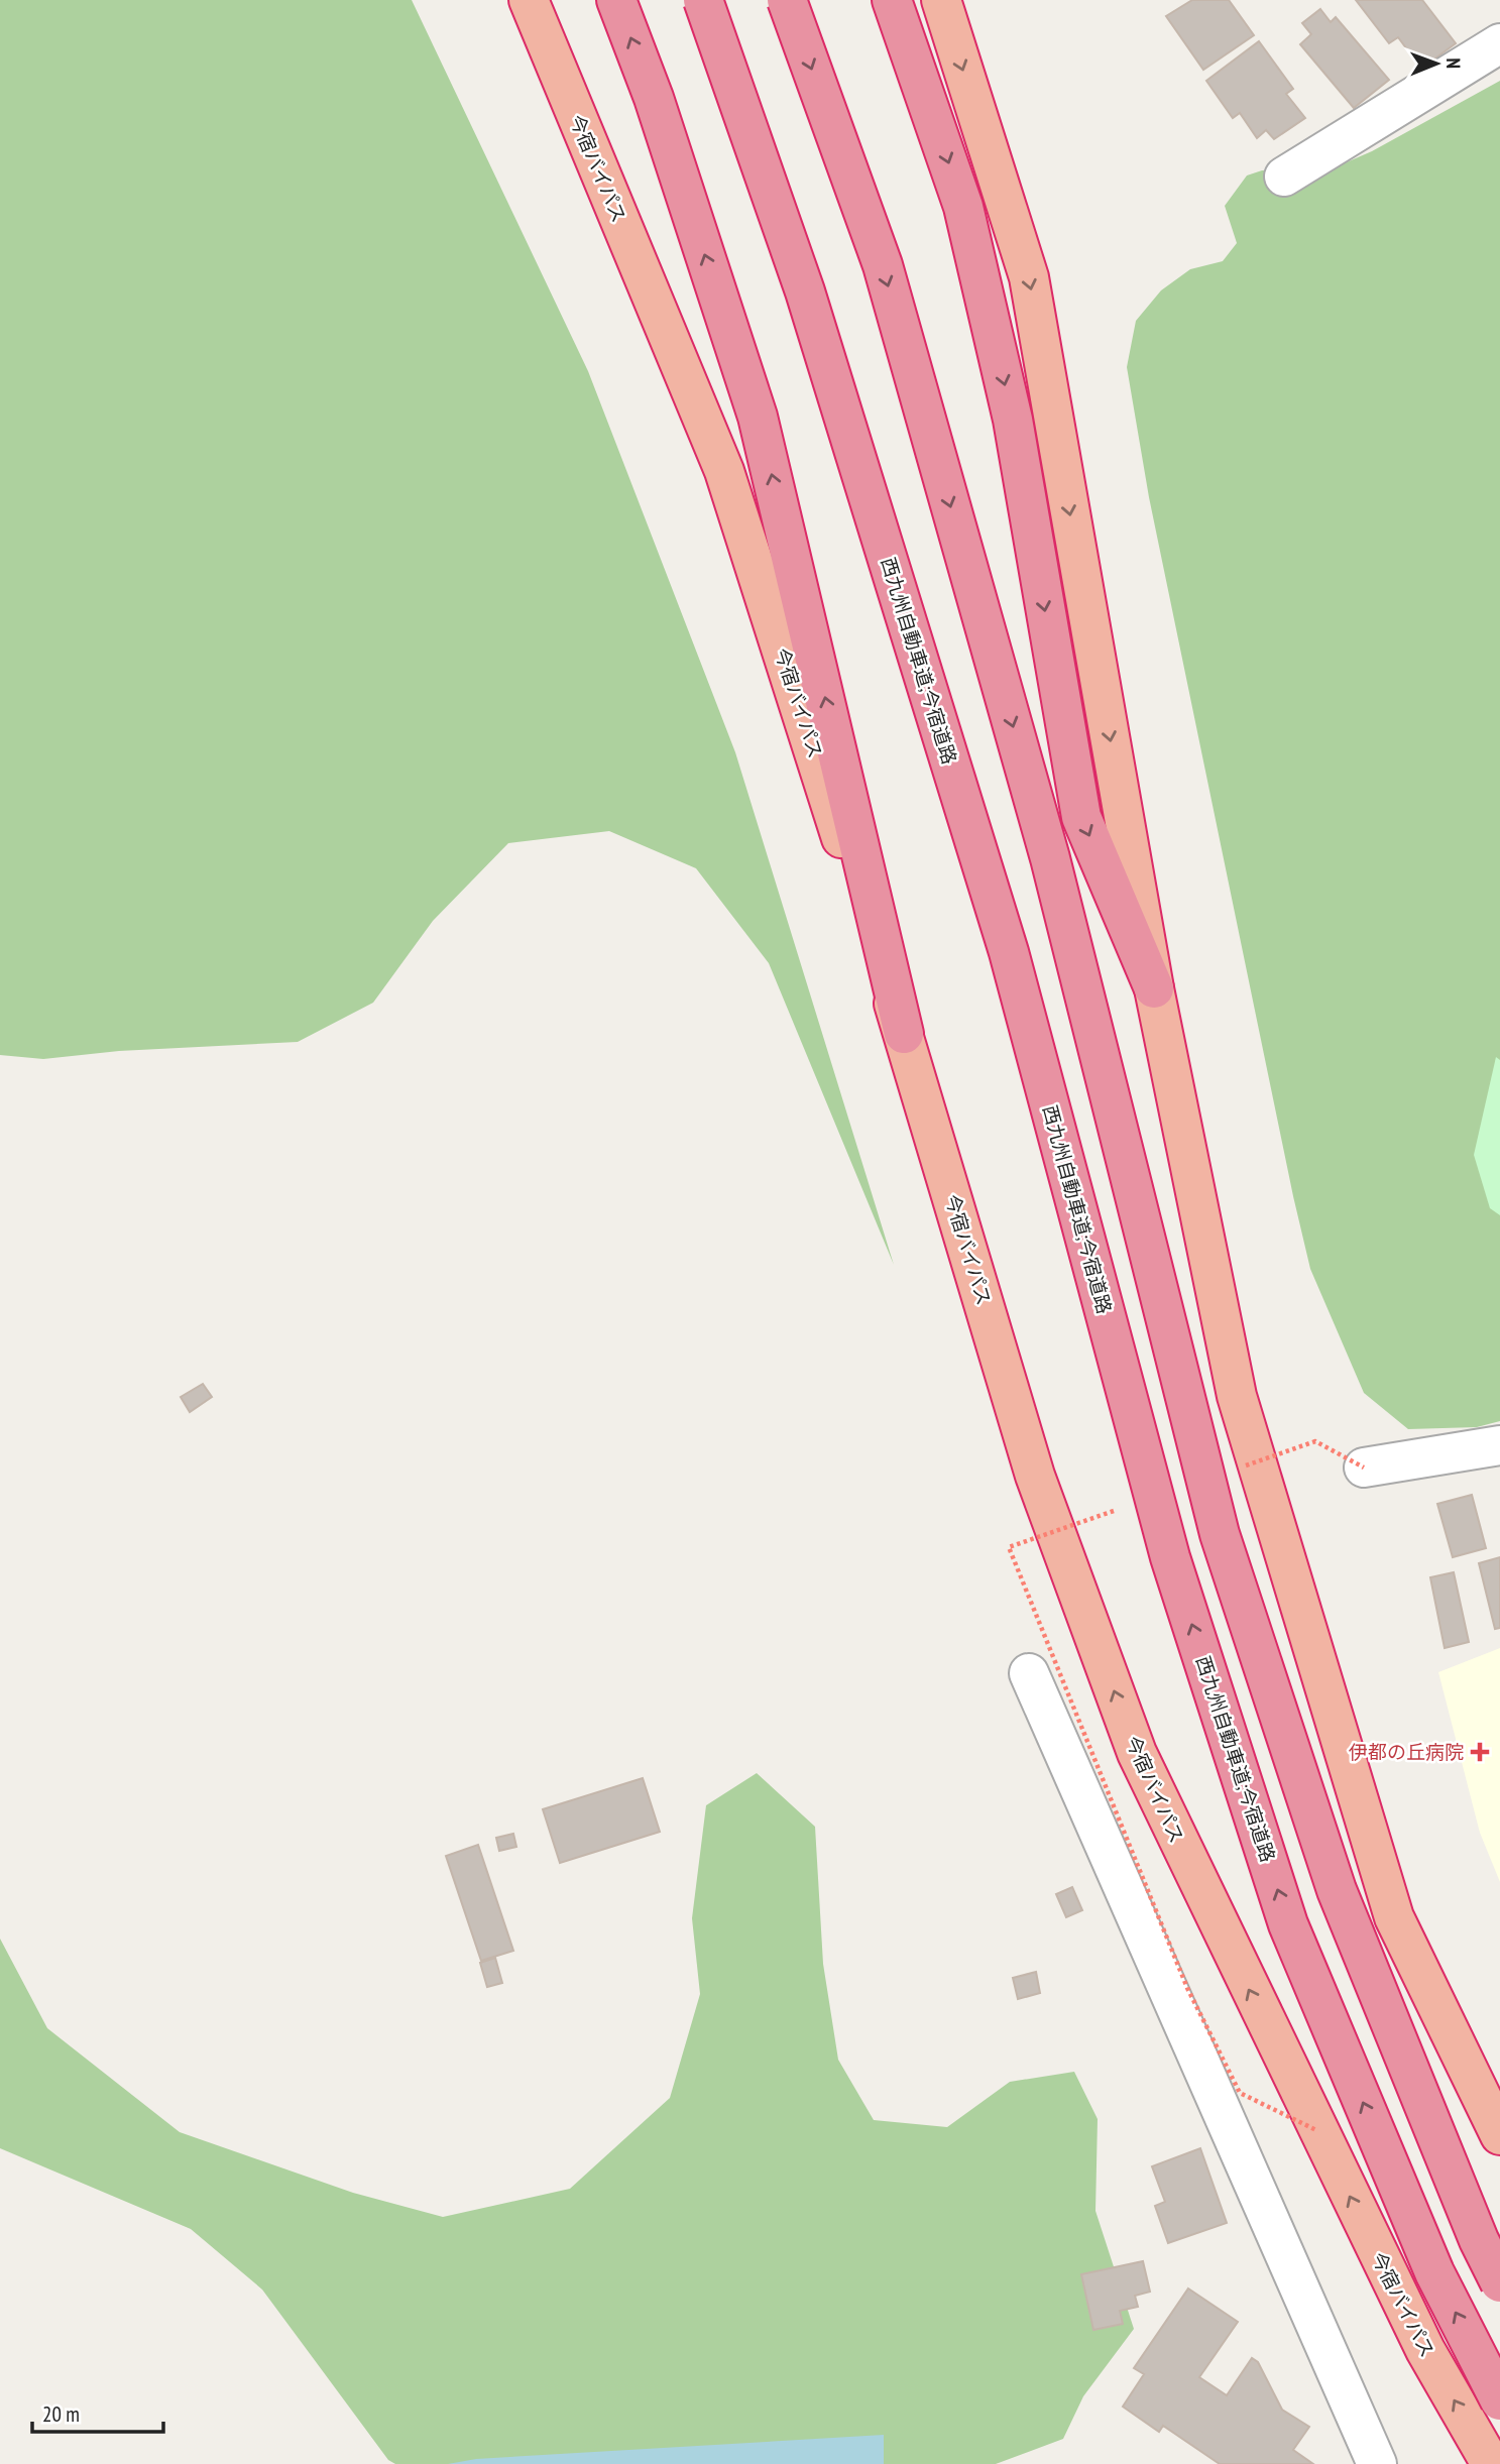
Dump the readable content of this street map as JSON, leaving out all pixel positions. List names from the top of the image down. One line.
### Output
{"streets":{"highway":["今宿バイパス","西九州自動車道;今宿道路"]},"places":{"health":["伊都の丘病院"]},"scale_bar":"20 m","north":"right"}
